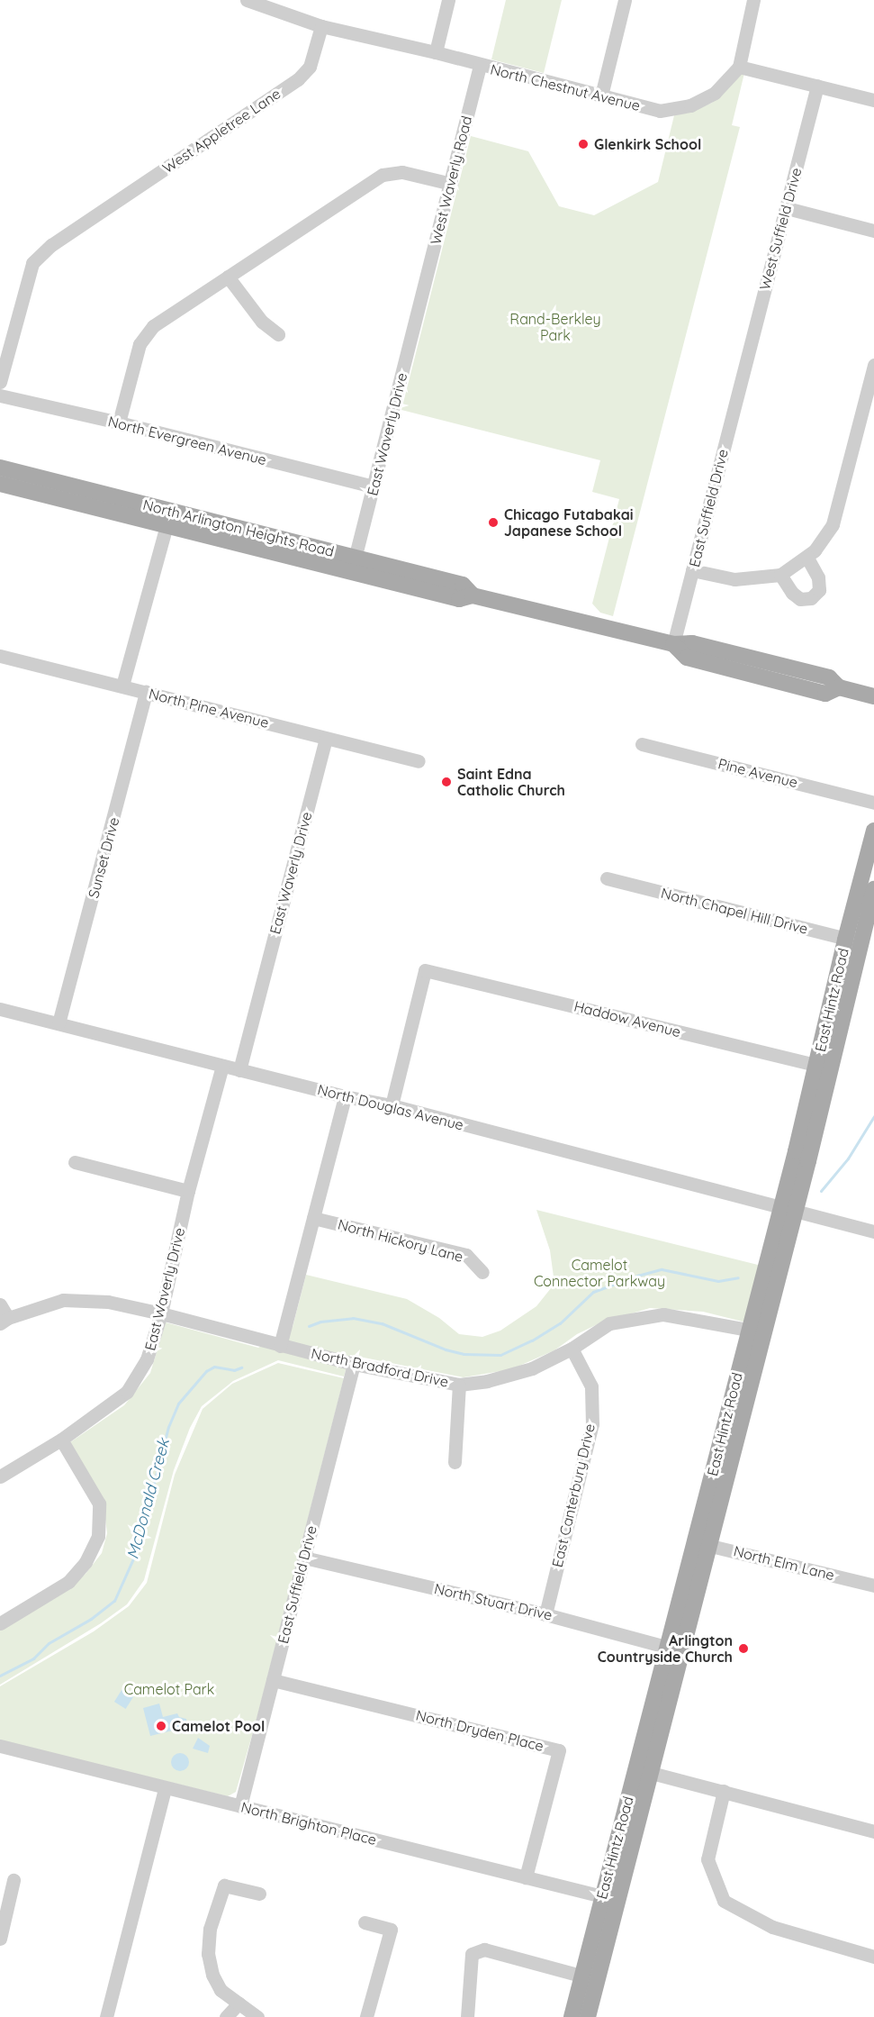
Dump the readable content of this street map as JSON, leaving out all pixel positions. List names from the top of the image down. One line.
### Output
{"streets":{"main road":["North Arlington Heights Road","East Hintz Road"],"street":["North Chestnut Avenue","West Appletree Lane","West Waverly Road","West Suffield Drive","East Waverly Drive","North Evergreen Avenue","East Suffield Drive","North Pine Avenue","Pine Avenue","Sunset Drive","North Chapel Hill Drive","Haddow Avenue","North Douglas Avenue","North Hickory Lane","North Bradford Drive","East Canterbury Drive","North Elm Lane","North Stuart Drive","North Dryden Place","North Brighton Place"]},"crossings":[["North Chestnut Avenue","West Appletree Lane"],["North Chestnut Avenue","West Waverly Road"],["West Waverly Road","East Waverly Drive"],["West Suffield Drive","East Suffield Drive"],["East Waverly Drive","North Evergreen Avenue"],["East Waverly Drive","North Arlington Heights Road"],["East Waverly Drive","North Pine Avenue"],["East Waverly Drive","North Douglas Avenue"],["East Waverly Drive","North Bradford Drive"],["East Suffield Drive","North Arlington Heights Road"],["East Suffield Drive","North Bradford Drive"],["East Suffield Drive","North Stuart Drive"],["East Suffield Drive","North Dryden Place"],["East Suffield Drive","North Brighton Place"],["North Pine Avenue","Sunset Drive"],["Sunset Drive","North Douglas Avenue"],["North Chapel Hill Drive","East Hintz Road"],["East Hintz Road","Haddow Avenue"],["East Hintz Road","North Douglas Avenue"],["East Hintz Road","North Bradford Drive"],["East Hintz Road","North Elm Lane"],["East Hintz Road","North Stuart Drive"],["East Hintz Road","North Brighton Place"],["Haddow Avenue","North Douglas Avenue"],["North Bradford Drive","East Canterbury Drive"],["East Canterbury Drive","North Stuart Drive"],["North Dryden Place","North Brighton Place"]],"water":["McDonald Creek"],"parks":["Rand-Berkley Park","Camelot Connector Parkway","Camelot Park"],"places":["Glenkirk School","Chicago Futabakai Japanese School","Saint Edna Catholic Church","Arlington Countryside Church","Camelot Pool"]}
